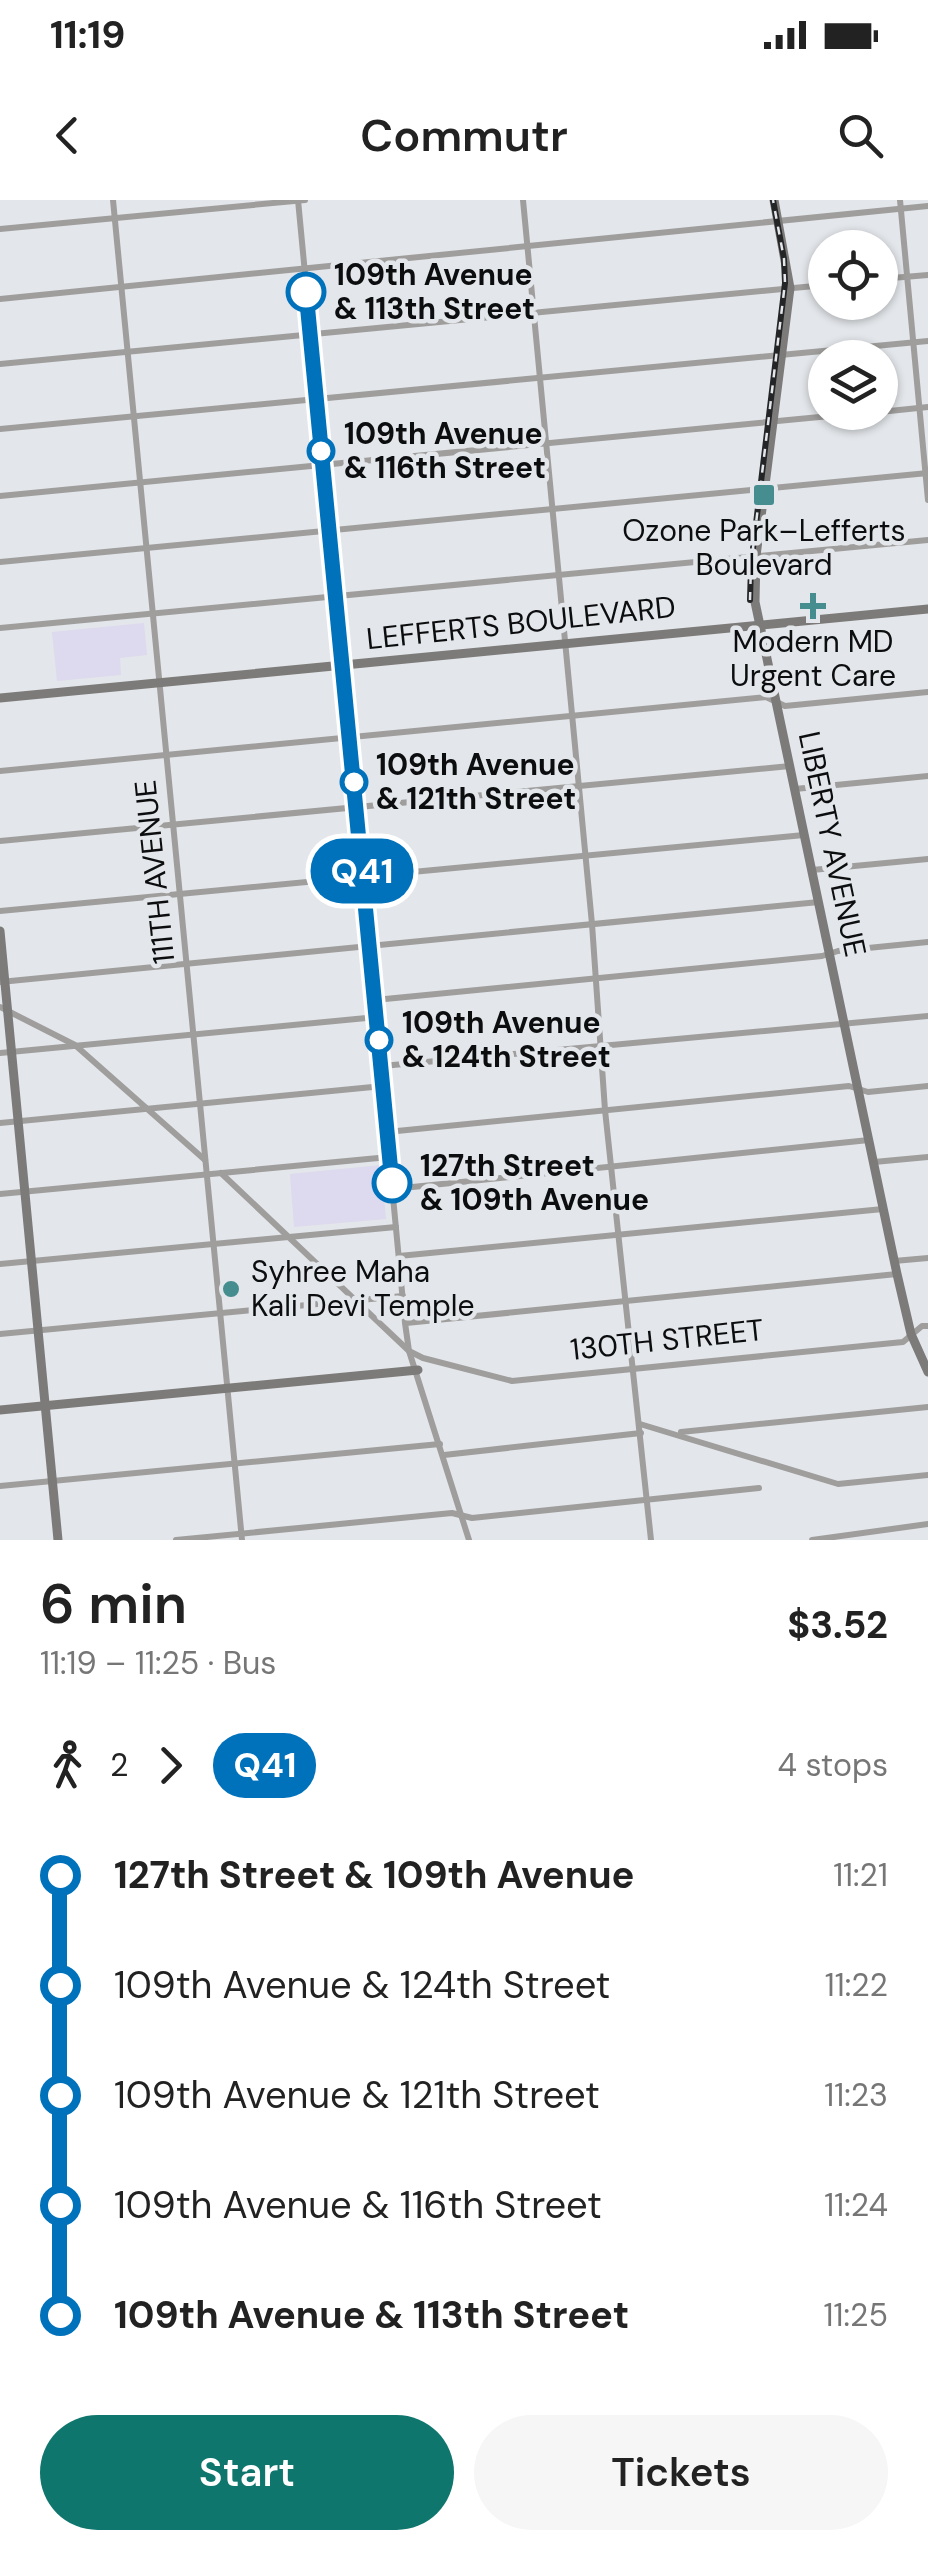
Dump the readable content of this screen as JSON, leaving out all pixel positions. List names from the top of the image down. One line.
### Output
{"streets":{"street":["LEFFERTS BOULEVARD","LIBERTY AVENUE","111TH AVENUE","130TH STREET"]},"crossings":[["LEFFERTS BOULEVARD","LIBERTY AVENUE"],["LEFFERTS BOULEVARD","111TH AVENUE"],["LIBERTY AVENUE","130TH STREET"]],"places":{"other":["109th Avenue & 113th Street","109th Avenue & 116th Street","109th Avenue & 121th Street","109th Avenue & 124th Street","127th Street & 109th Avenue","Syhree Maha Kali Devi Temple"],"transit":["Ozone Park–Lefferts Boulevard"],"health":["Modern MD Urgent Care"]},"lines":["bus line Q41"],"page":{"status":"11:19","header":"Commutr","on_map":"Q41","heading":["6 min","11:19 – 11:25 · Bus","$3.52"],"legs":["2","Q41","4 stops"],"list":[{"name":"127th Street & 109th Avenue","value":"11:21"},{"name":"109th Avenue & 124th Street","value":"11:22"},{"name":"109th Avenue & 121th Street","value":"11:23"},{"name":"109th Avenue & 116th Street","value":"11:24"},{"name":"109th Avenue & 113th Street","value":"11:25"}],"buttons":["Start","Tickets"]}}
